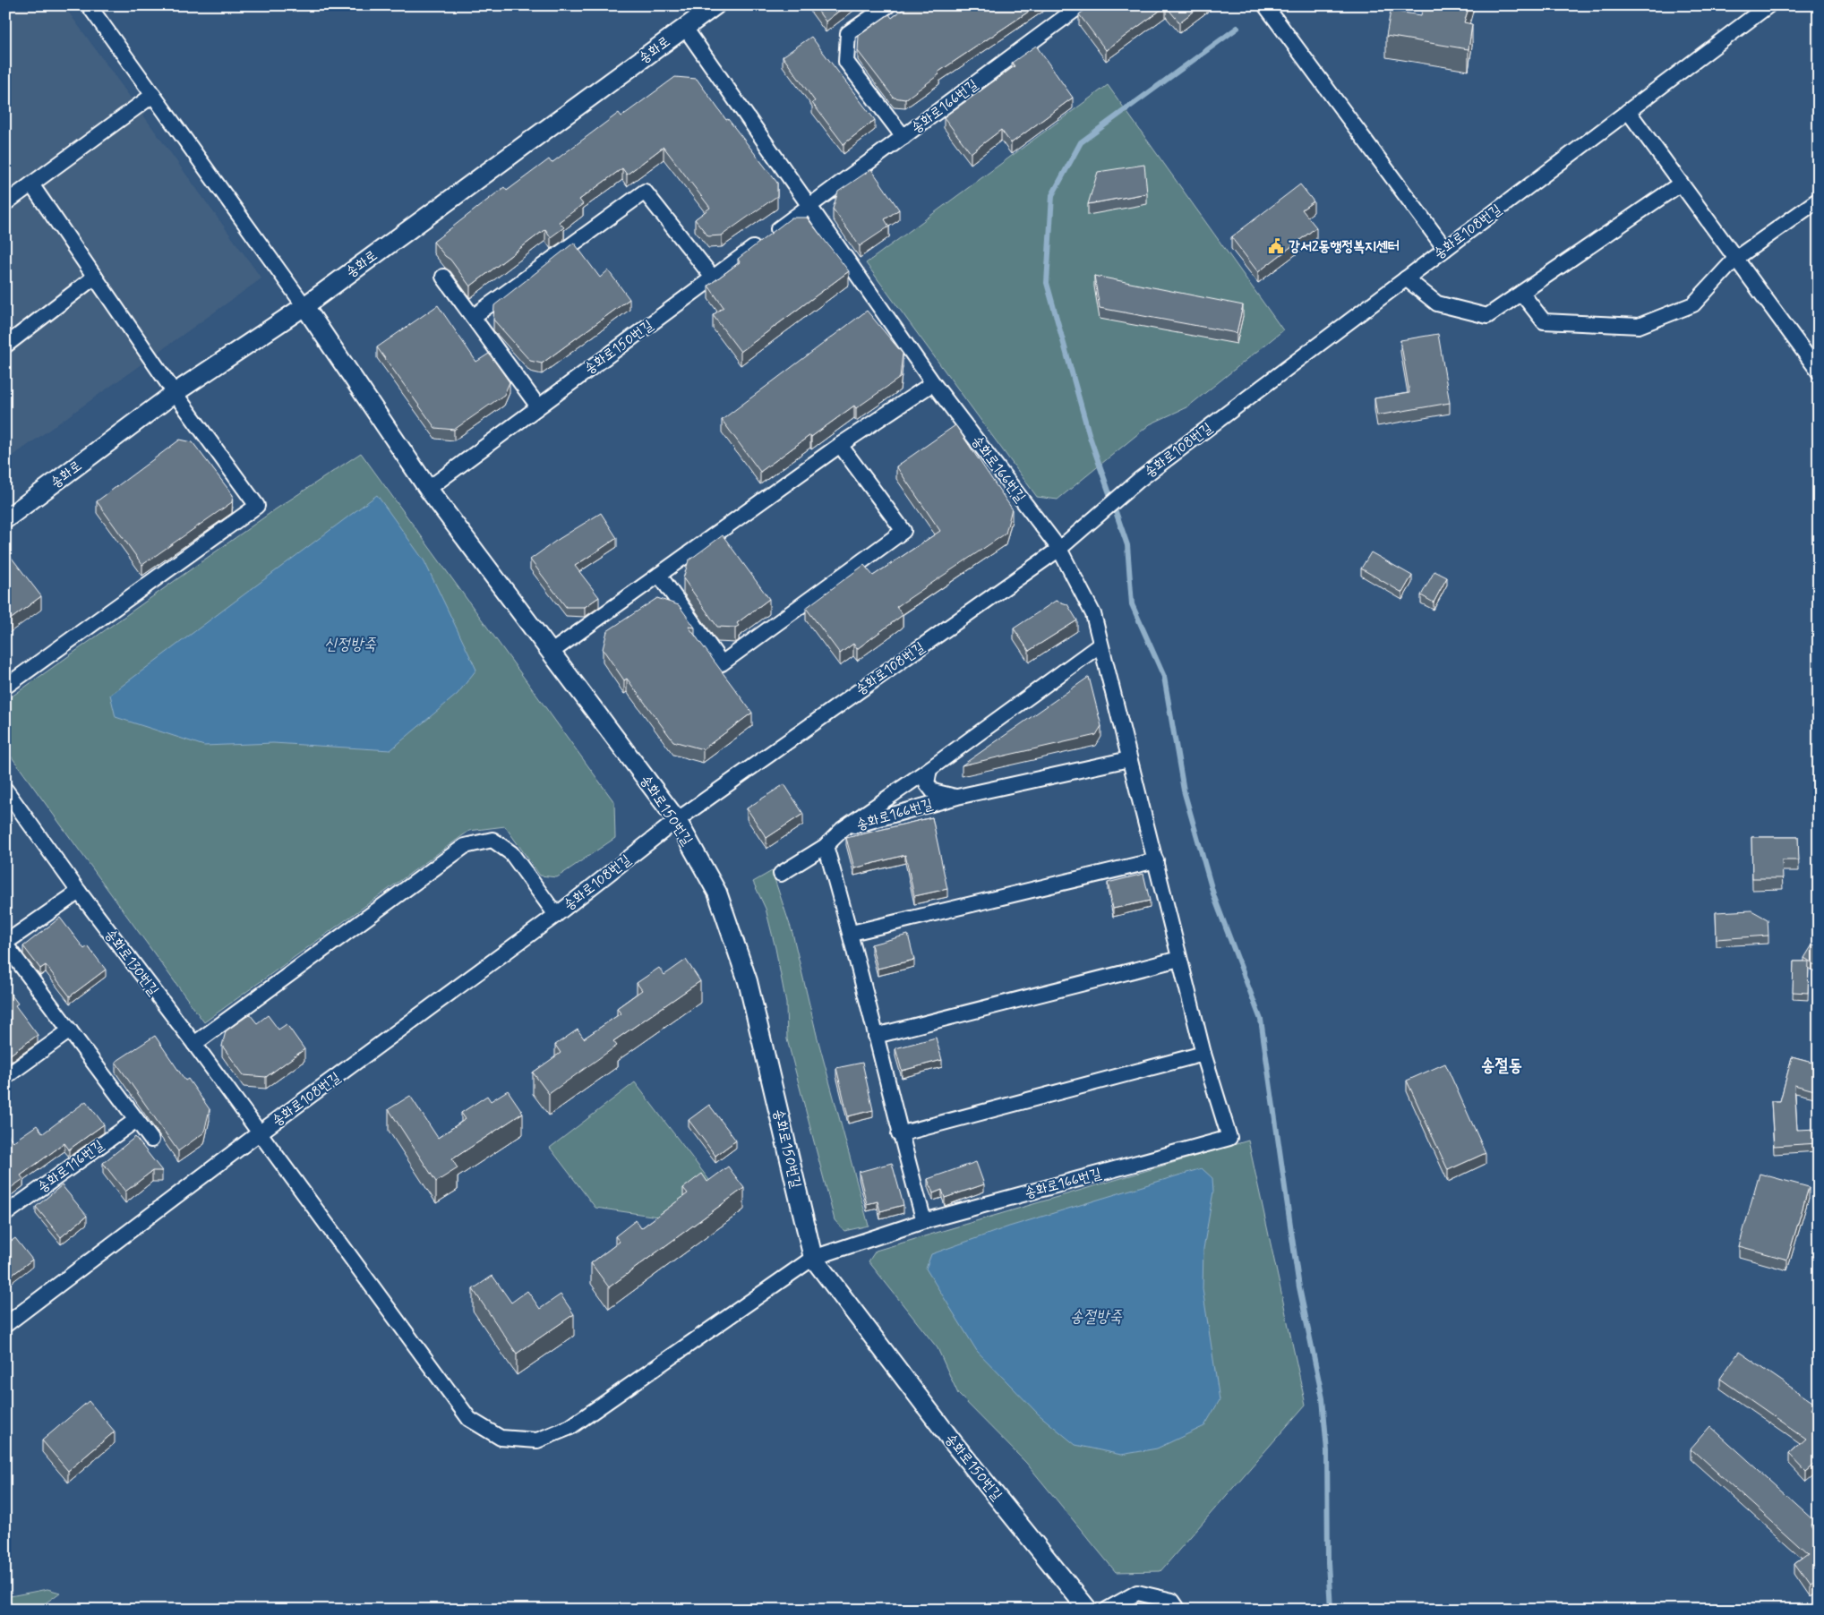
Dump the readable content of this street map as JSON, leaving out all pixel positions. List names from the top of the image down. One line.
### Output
{"streets":{"street":["송화로","송화로166번길","송화로108번길","송화로150번길","송화로130번길","송화로116번길"]},"crossings":[["송화로","송화로166번길"],["송화로","송화로150번길"],["송화로166번길","송화로108번길"],["송화로166번길","송화로150번길"],["송화로166번길","송화로130번길"],["송화로108번길","송화로150번길"],["송화로108번길","송화로130번길"]],"districts":["송절동"],"water":["신정방죽","송절방죽"],"places":{"public building":["강서2동행정복지센터"]}}
